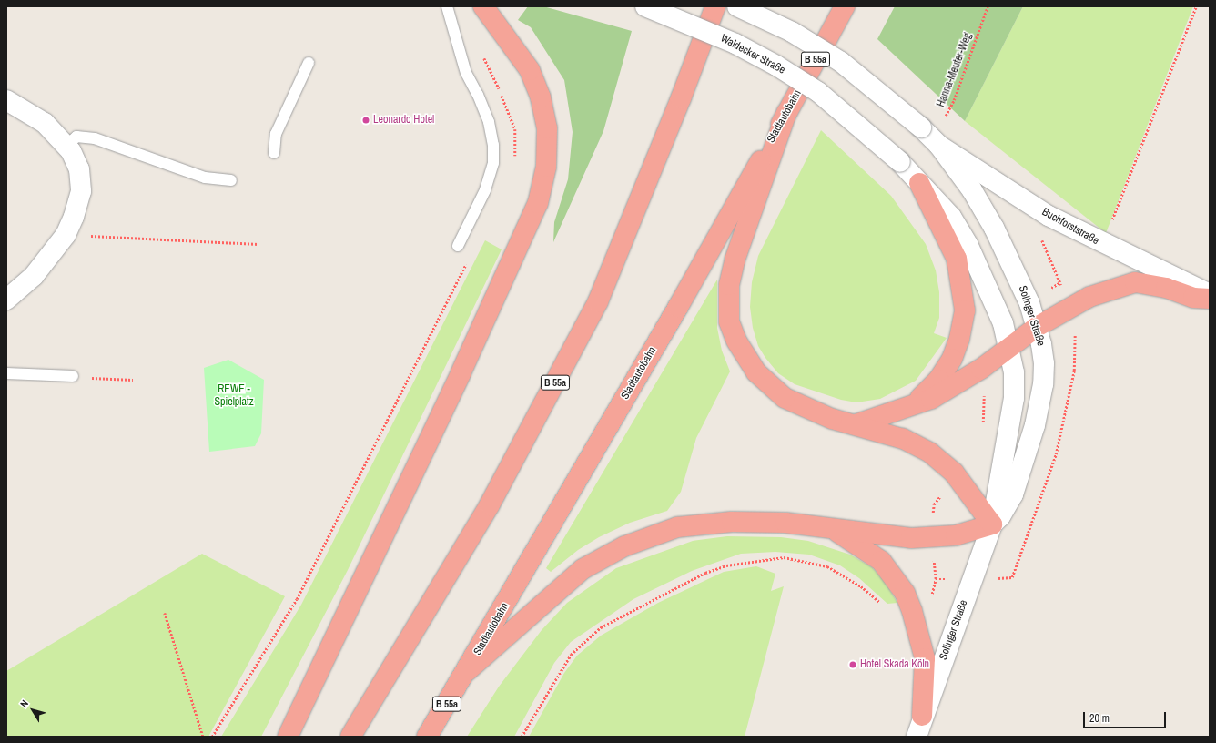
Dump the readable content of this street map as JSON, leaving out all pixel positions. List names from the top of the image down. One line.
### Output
{"streets":{"highway":["B 55a","Stadtautobahn"],"street":["Waldecker Straße","Buchforststraße","Solinger Straße"],"path":["Hanna-Meuter-Weg"]},"crossings":[["Waldecker Straße","Solinger Straße"],["Hanna-Meuter-Weg","Buchforststraße"],["Hanna-Meuter-Weg","Solinger Straße"],["Buchforststraße","Solinger Straße"]],"parks":["REWE - Spielplatz"],"places":["Leonardo Hotel","Hotel Skada Köln"],"scale_bar":"20 m","north":"top left"}
